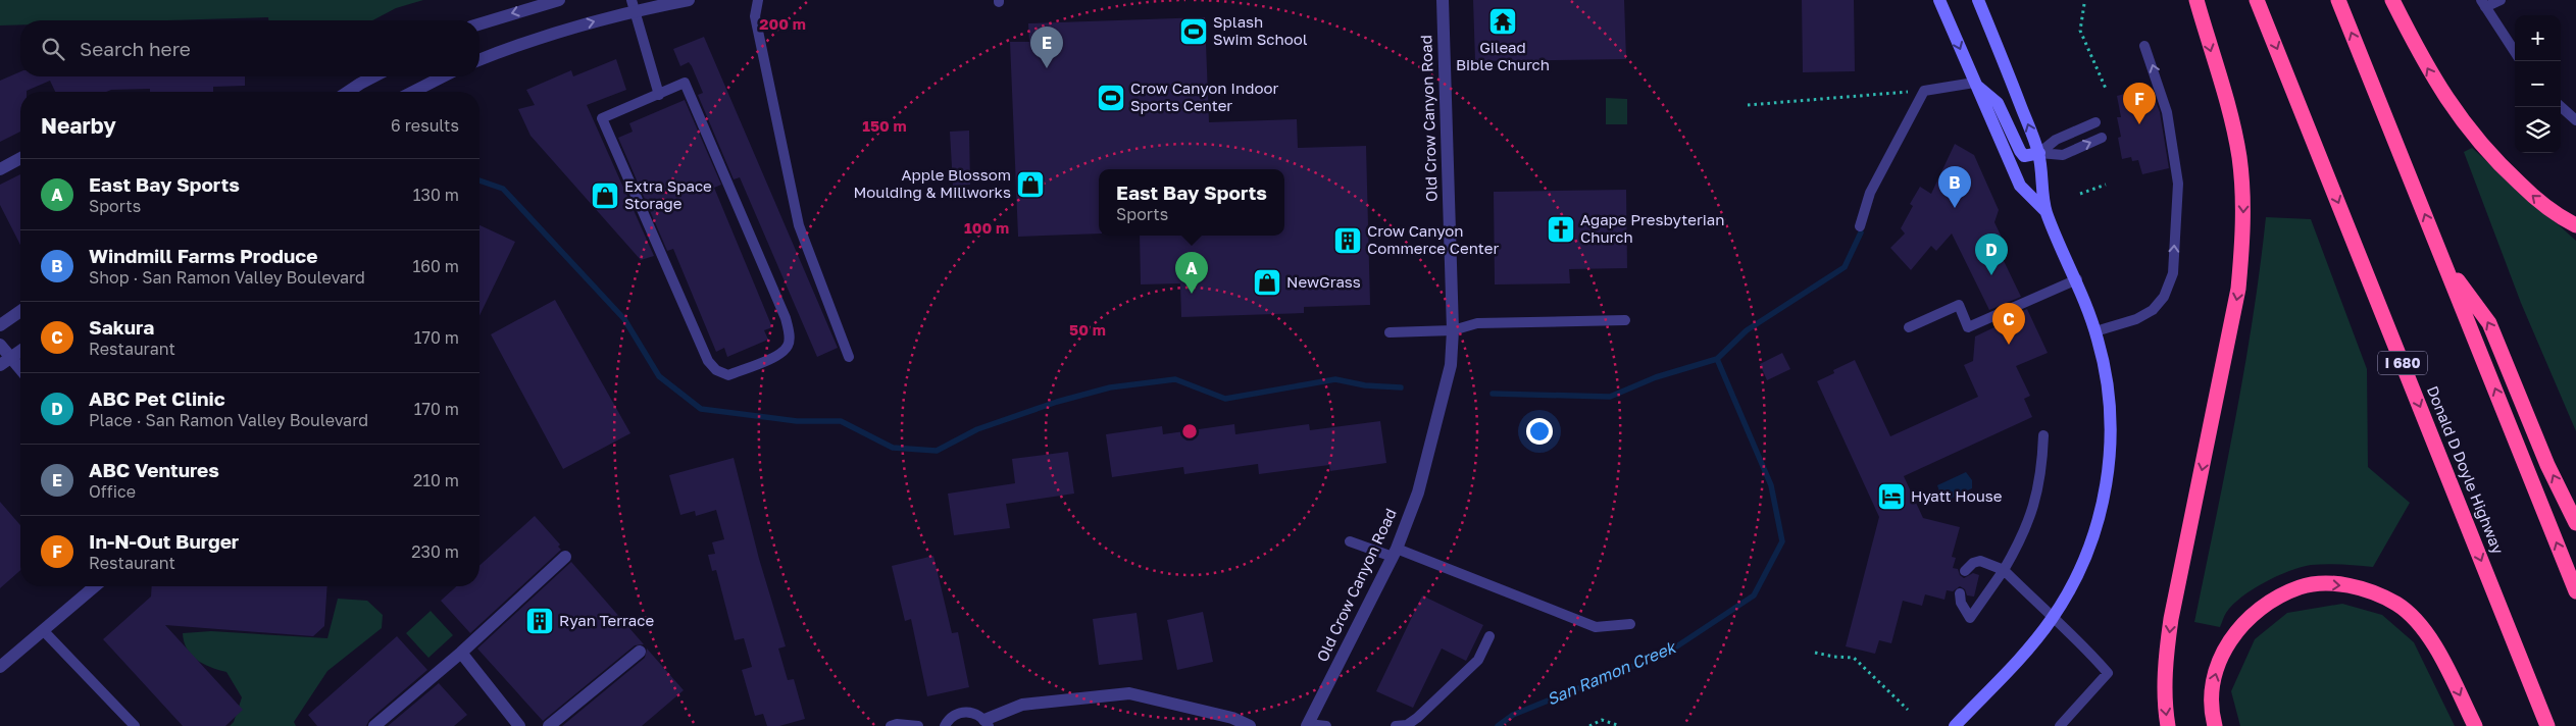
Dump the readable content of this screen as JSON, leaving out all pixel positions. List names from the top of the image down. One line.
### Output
{"streets":{"highway":["I 680","Donald D Doyle Highway"],"street":["Old Crow Canyon Road"]},"water":["San Ramon Creek"],"places":{"temple":["Gilead Bible Church"],"sports":["Splash Swim School","Crow Canyon Indoor Sports Center"],"shop":["Apple Blossom Moulding & Millworks","Extra Space Storage","NewGrass"],"church":["Agape Presbyterian Church"],"building":["Crow Canyon Commerce Center","Ryan Terrace"],"hotel":["Hyatt House"]},"page":{"map_buttons":["+","−"],"search":"Search here","pins":["E","F","B","D","A","C"],"heading":["Nearby","6 results"],"list":[{"mark":"A","name":"East Bay Sports","note":"Sports","value":"130 m"},{"mark":"B","name":"Windmill Farms Produce","note":"Shop · San Ramon Valley Boulevard","value":"160 m"},{"mark":"C","name":"Sakura","note":"Restaurant","value":"170 m"},{"mark":"D","name":"ABC Pet Clinic","note":"Place · San Ramon Valley Boulevard","value":"170 m"},{"mark":"E","name":"ABC Ventures","note":"Office","value":"210 m"},{"mark":"F","name":"In-N-Out Burger","note":"Restaurant","value":"230 m"}],"popup":["East Bay Sports","Sports"]},"rings":["200 m","150 m","100 m","50 m"]}
